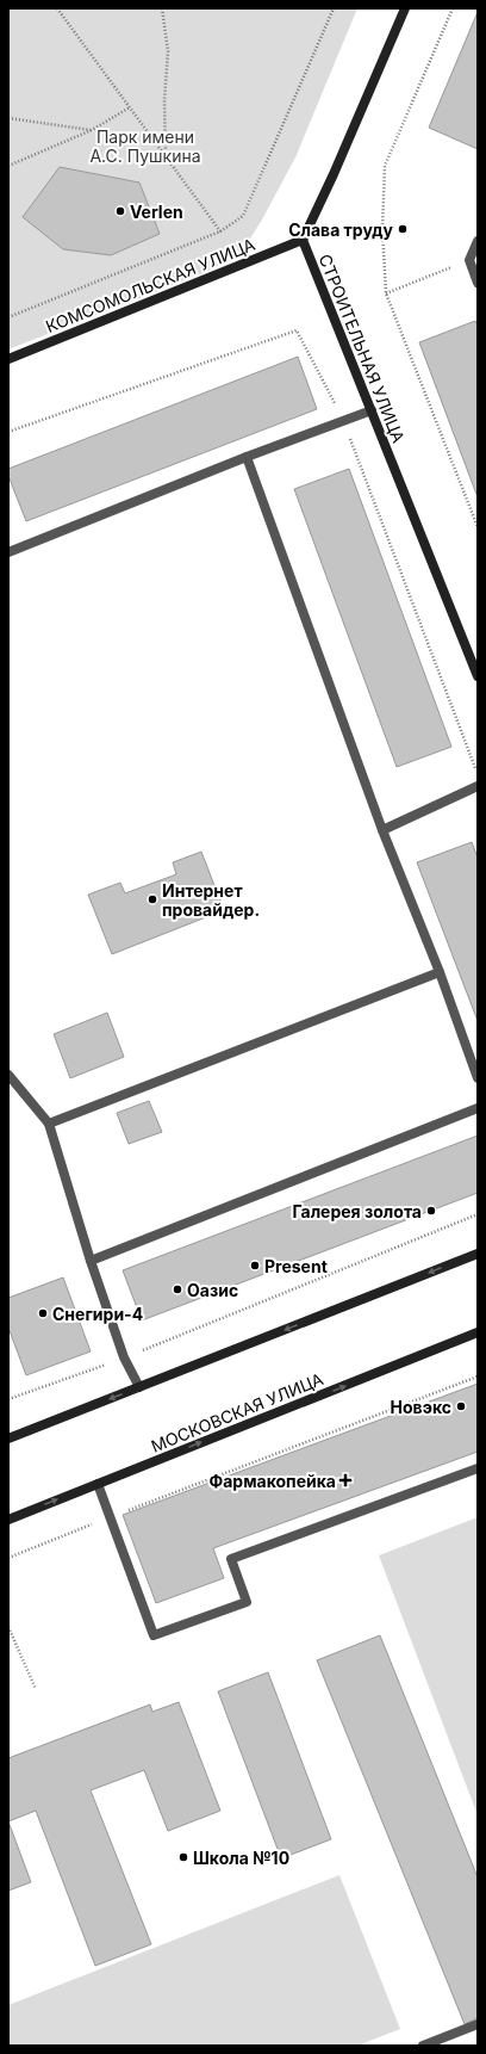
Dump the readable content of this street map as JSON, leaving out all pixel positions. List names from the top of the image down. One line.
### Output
{"streets":{"street":["КОМСОМОЛЬСКАЯ УЛИЦА","СТРОИТЕЛЬНАЯ УЛИЦА","МОСКОВСКАЯ УЛИЦА"]},"crossings":[["КОМСОМОЛЬСКАЯ УЛИЦА","СТРОИТЕЛЬНАЯ УЛИЦА"]],"parks":["Парк имени А.С. Пушкина"],"places":{"other":["Verlen","Слава труду","Интернет провайдер.","Галерея золота","Present","Оазис","Снегири-4","Новэкс","Школа №10"],"health":["Фармакопейка"]}}
